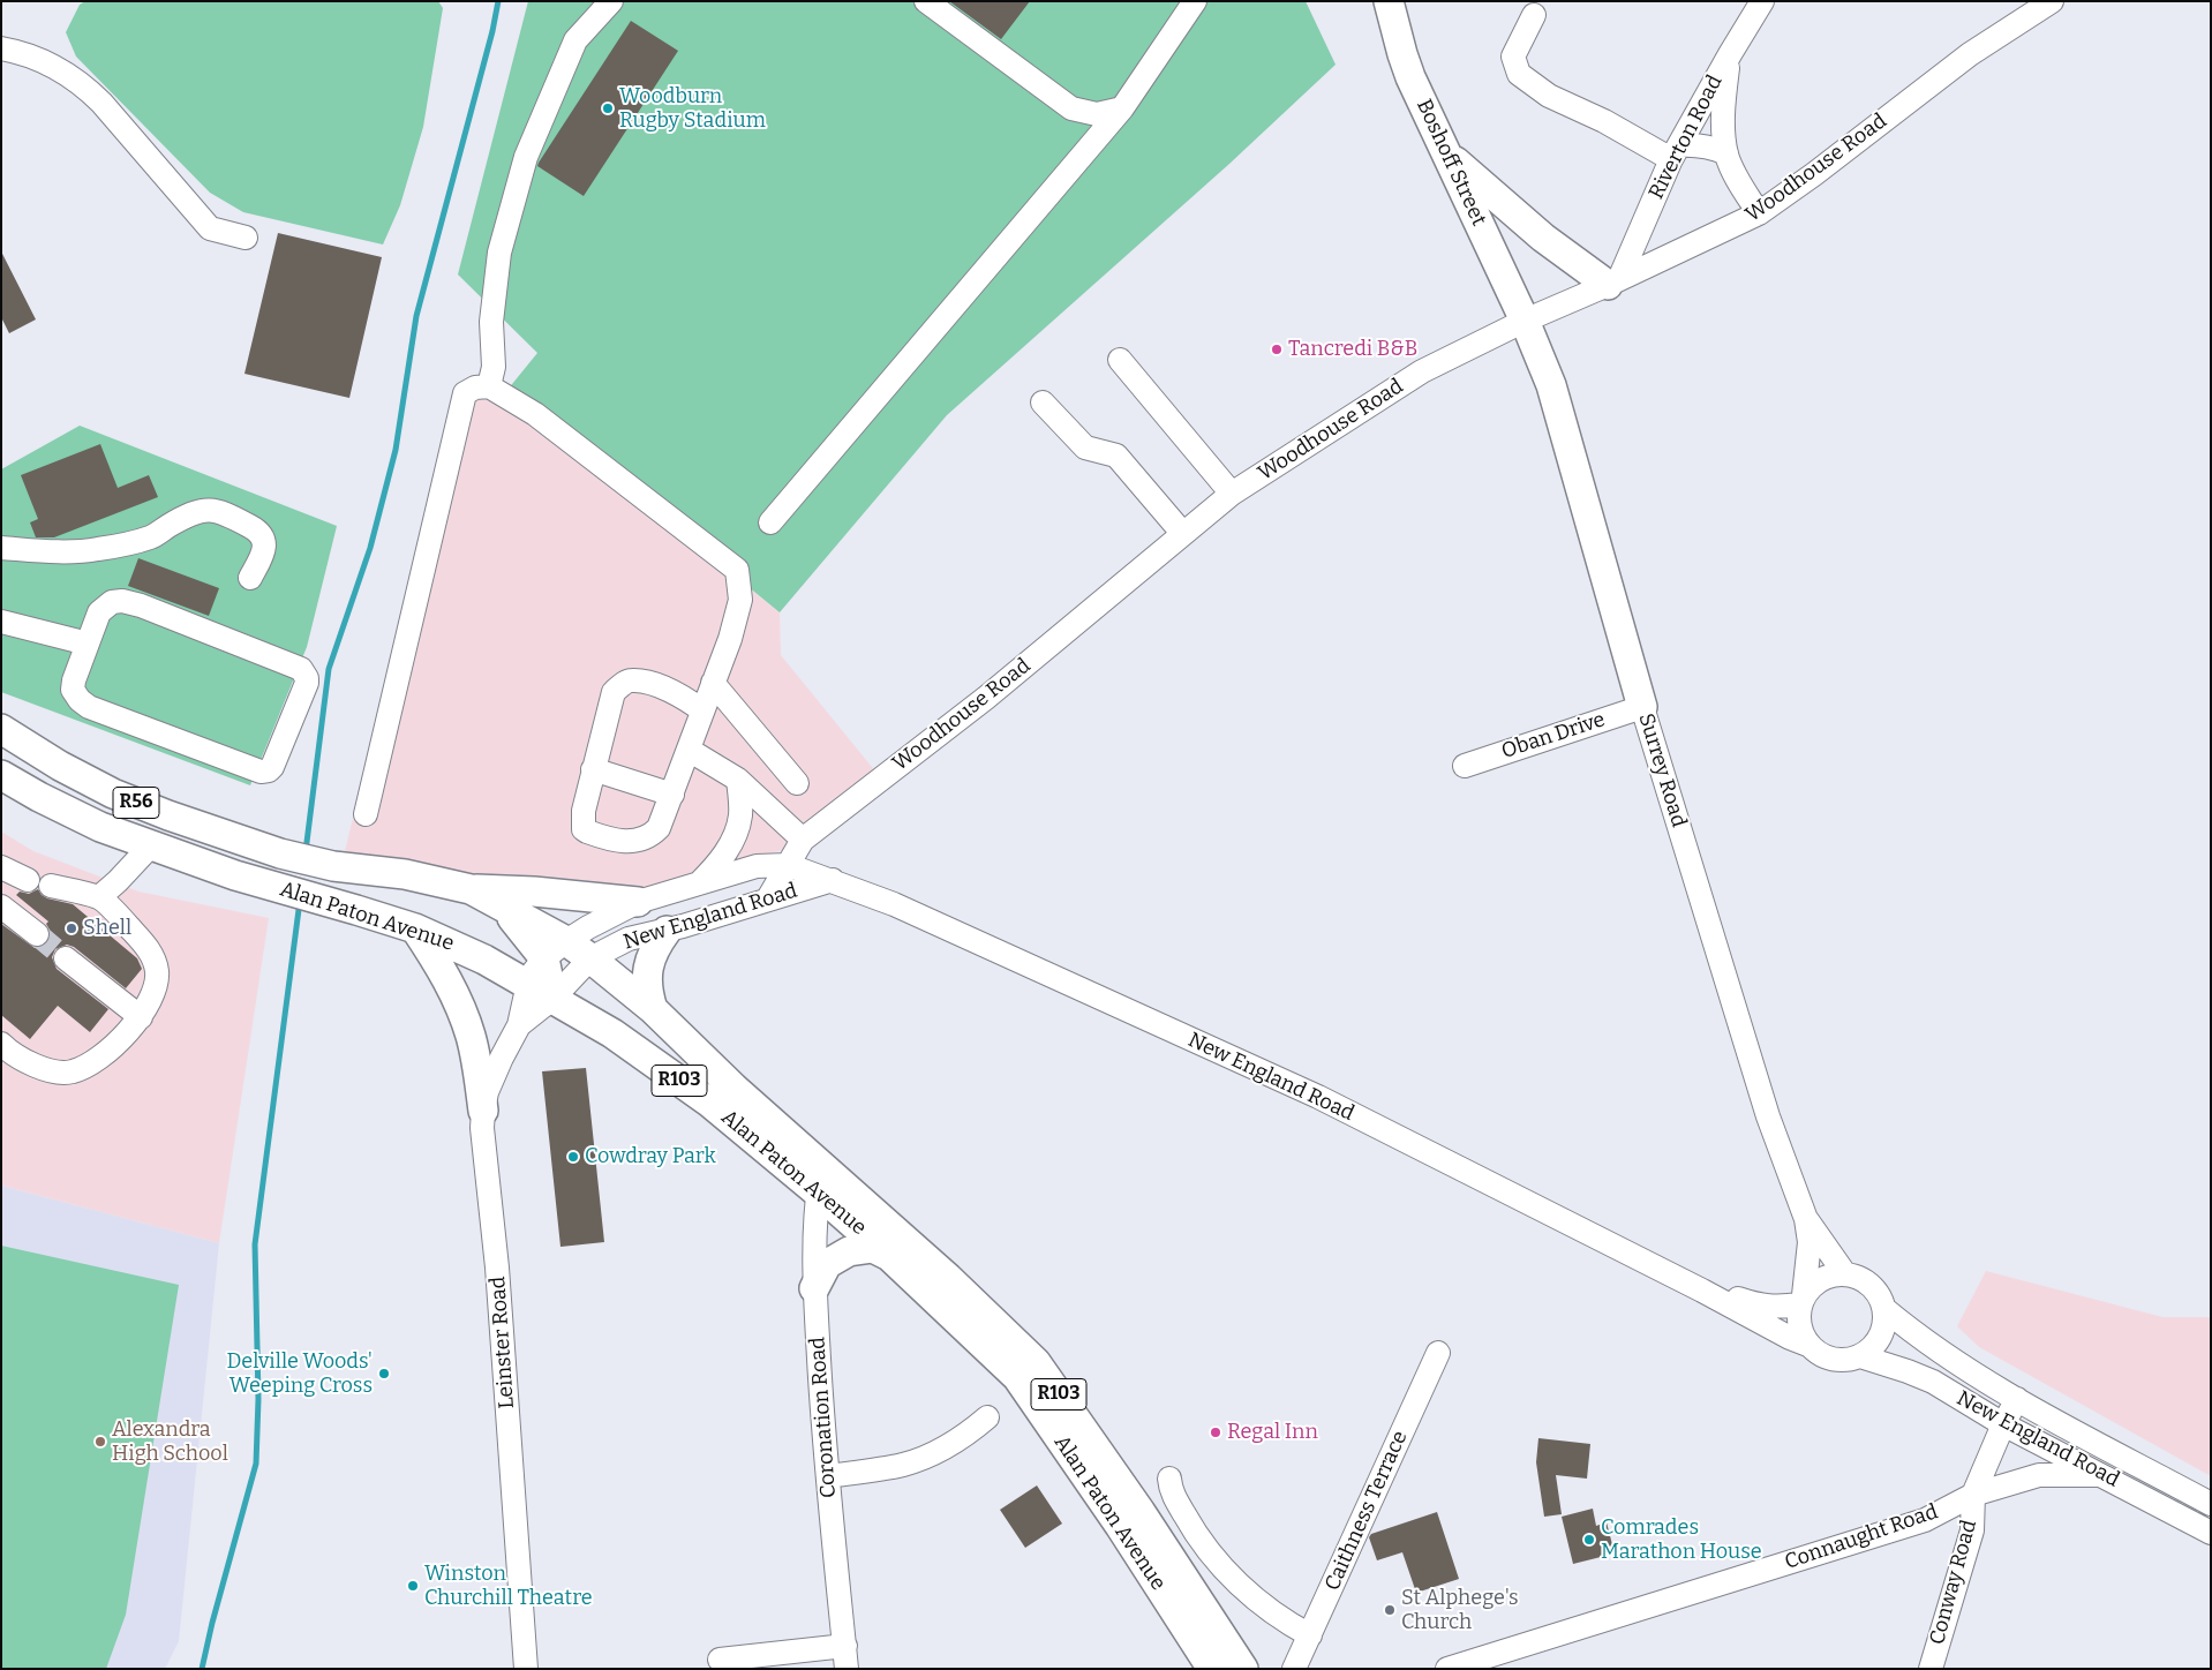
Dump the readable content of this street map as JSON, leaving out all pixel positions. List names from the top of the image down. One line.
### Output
{"streets":{"main road":["Boshoff Street","Surrey Road","R56","Alan Paton Avenue","R103"],"street":["Riverton Road","Woodhouse Road","Oban Drive","New England Road","Leinster Road","Coronation Road","Caithness Terrace","Connaught Road","Conway Road"]},"crossings":[["Riverton Road","Woodhouse Road"],["Boshoff Street","Woodhouse Road"],["Boshoff Street","Surrey Road"],["Woodhouse Road","Surrey Road"],["Woodhouse Road","New England Road"],["Oban Drive","Surrey Road"],["Surrey Road","New England Road"],["Alan Paton Avenue","New England Road"],["Alan Paton Avenue","Leinster Road"],["Alan Paton Avenue","Coronation Road"],["New England Road","Leinster Road"],["New England Road","Connaught Road"],["Connaught Road","Conway Road"]],"places":["Woodburn Rugby Stadium","Tancredi B&B","Shell","Cowdray Park","Delville Woods' Weeping Cross","Regal Inn","Alexandra High School","Comrades Marathon House","Winston Churchill Theatre","St Alphege's Church"]}
